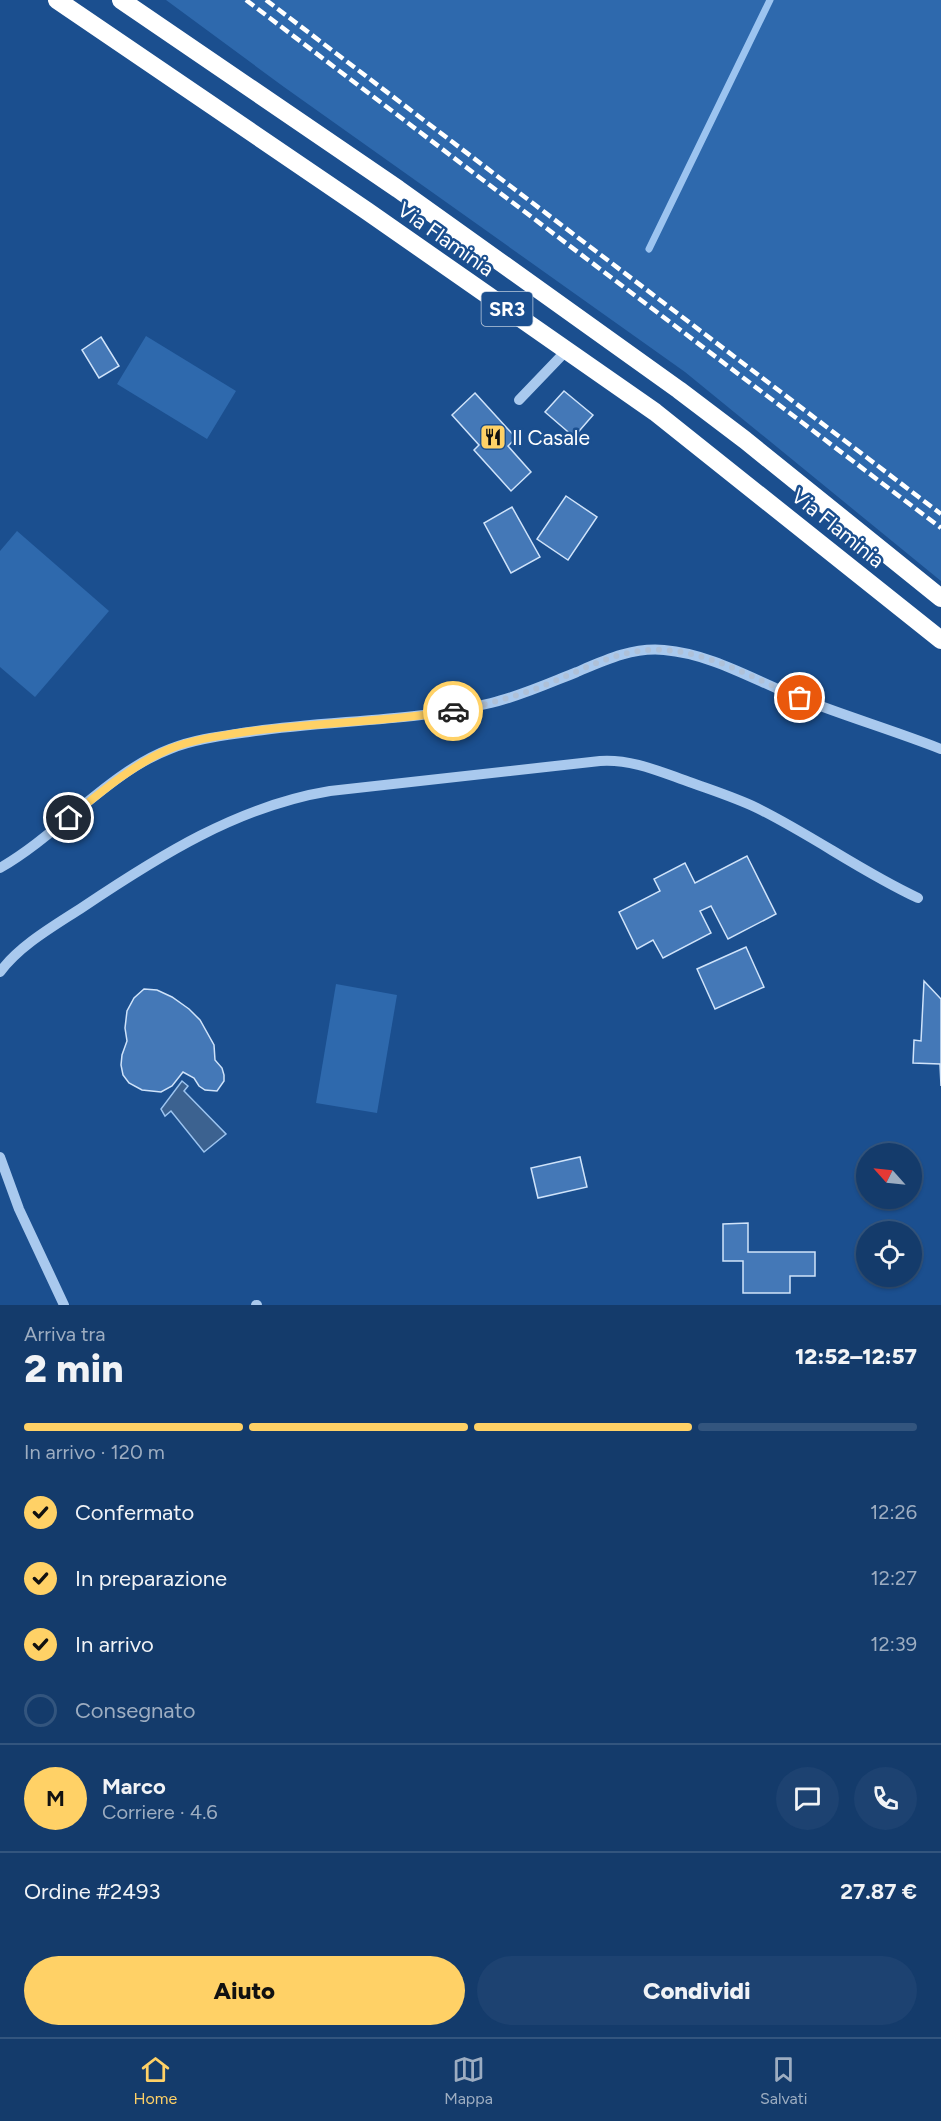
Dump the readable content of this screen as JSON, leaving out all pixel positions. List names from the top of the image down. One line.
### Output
{"streets":{"highway":["Via Flaminia","SR3"]},"places":{"restaurant":["Il Casale"]},"north":"top left","page":{"heading":["2 min","Arriva tra","12:52–12:57"],"panel":["Marco","Corriere · 4.6","Ordine #2493","27.87 €"],"bar":"In arrivo · 120 m","list":[["Confermato","12:26"],["In preparazione","12:27"],["In arrivo","12:39"],"Consegnato"],"round":"M","buttons":["Aiuto","Condividi"],"tabs":["Home","Mappa","Salvati"]}}
